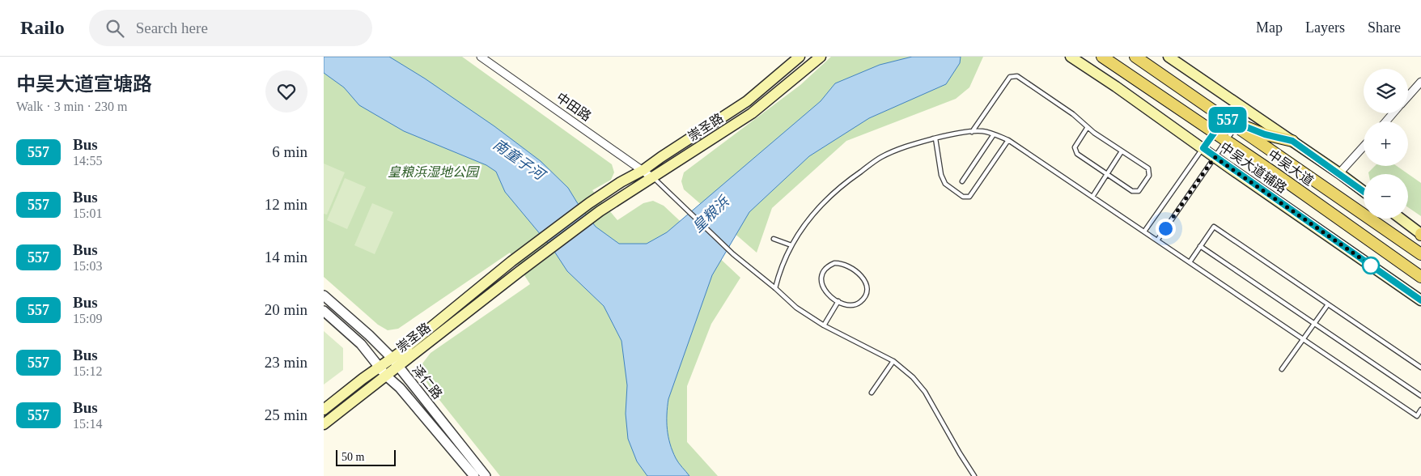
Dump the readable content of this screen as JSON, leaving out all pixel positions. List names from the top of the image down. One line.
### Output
{"streets":{"main road":["崇圣路","中吴大道辅路","中吴大道"],"street":["中田路","泽仁路"]},"crossings":[["中田路","崇圣路"],["崇圣路","泽仁路"]],"water":["南童子河","皇粮浜"],"parks":["皇粮浜湿地公园"],"lines":["bus line 557"],"scale_bar":"50 m","page":{"header":"Railo","search":"Search here","nav":["Map","Layers","Share"],"heading":["中吴大道宣塘路","Walk · 3 min · 230 m"],"on_map":"557","map_buttons":["+","−"],"list":[{"mark":"557","name":"Bus","note":"14:55","value":"6 min"},{"mark":"557","name":"Bus","note":"15:01","value":"12 min"},{"mark":"557","name":"Bus","note":"15:03","value":"14 min"},{"mark":"557","name":"Bus","note":"15:09","value":"20 min"},{"mark":"557","name":"Bus","note":"15:12","value":"23 min"},{"mark":"557","name":"Bus","note":"15:14","value":"25 min"}],"scale":"50 m"}}
